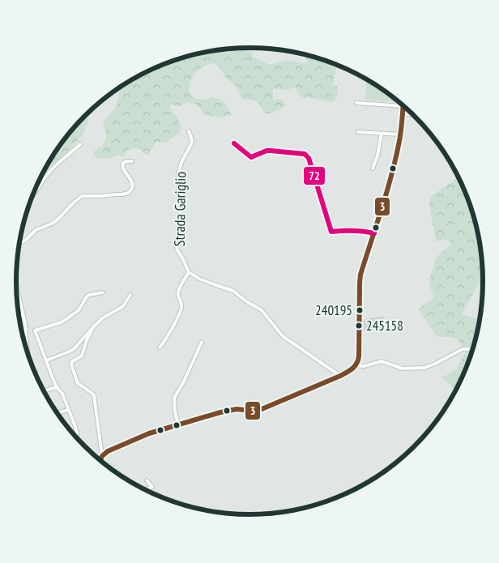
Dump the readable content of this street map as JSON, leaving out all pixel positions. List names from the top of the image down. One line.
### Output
{"streets":{"street":["Strada Gariglio"]},"places":["240195","245158"],"lines":["transit line 3","transit line 72"]}
